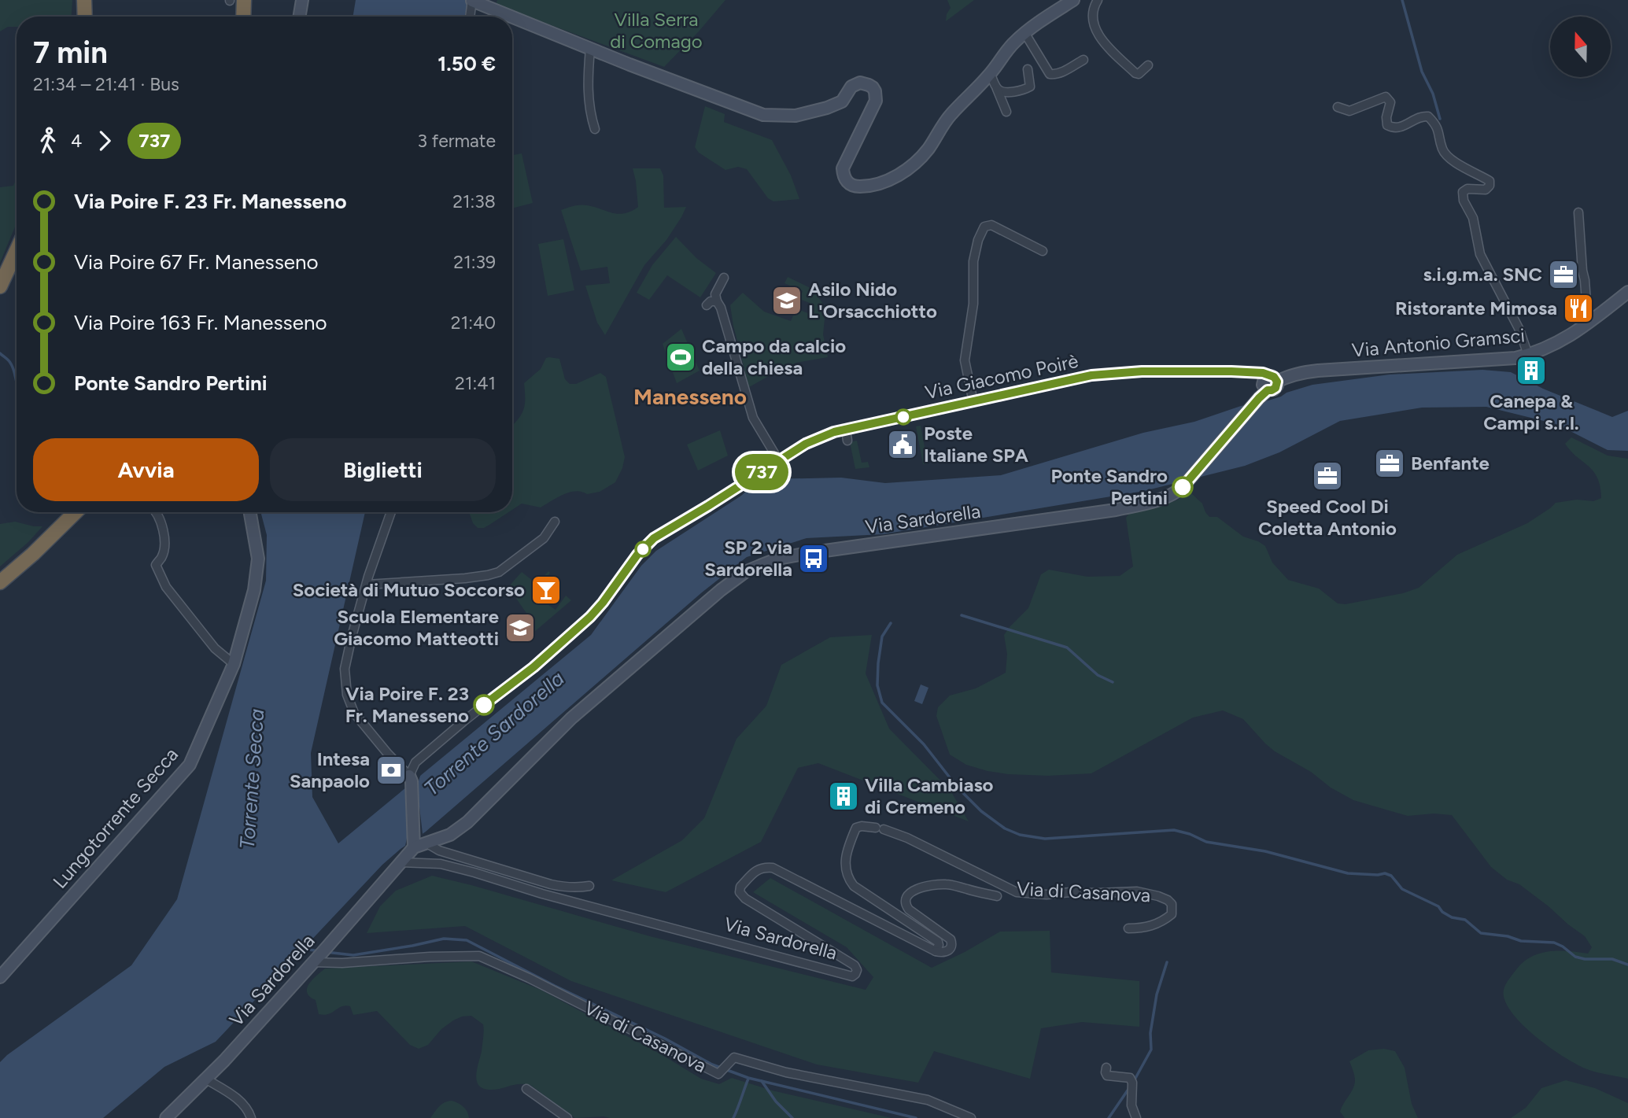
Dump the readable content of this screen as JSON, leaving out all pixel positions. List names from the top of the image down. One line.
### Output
{"streets":{"main road":["Via Antonio Gramsci","Via Giacomo Poirè","Via Sardorella","Lungotorrente Secca"],"street":["Via di Casanova"]},"crossings":[["Via Antonio Gramsci","Via Giacomo Poirè"],["Via Giacomo Poirè","Via Sardorella"],["Via Sardorella","Via di Casanova"]],"districts":["Manesseno"],"water":["Torrente Sardorella","Torrente Secca"],"parks":["Villa Serra di Comago"],"places":{"office":["s.i.g.m.a. SNC","Benfante","Speed Cool Di Coletta Antonio"],"school or university":["Asilo Nido L'Orsacchiotto","Scuola Elementare Giacomo Matteotti"],"restaurant":["Ristorante Mimosa"],"sports":["Campo da calcio della chiesa"],"building":["Canepa & Campi s.r.l.","Villa Cambiaso di Cremeno"],"public building":["Poste Italiane SPA"],"other":["Ponte Sandro Pertini","Via Poire F. 23 Fr. Manesseno"],"bus stop":["SP 2 via Sardorella"],"bar":["Società di Mutuo Soccorso"],"bank":["Intesa Sanpaolo"]},"lines":["bus line 737"],"north":"top","page":{"on_map":"737","heading":["7 min","21:34 – 21:41 · Bus","1.50 €"],"legs":["4","737","3 fermate"],"list":[{"name":"Via Poire F. 23 Fr. Manesseno","value":"21:38"},{"name":"Via Poire 67 Fr. Manesseno","value":"21:39"},{"name":"Via Poire 163 Fr. Manesseno","value":"21:40"},{"name":"Ponte Sandro Pertini","value":"21:41"}],"buttons":["Avvia","Biglietti"]}}
